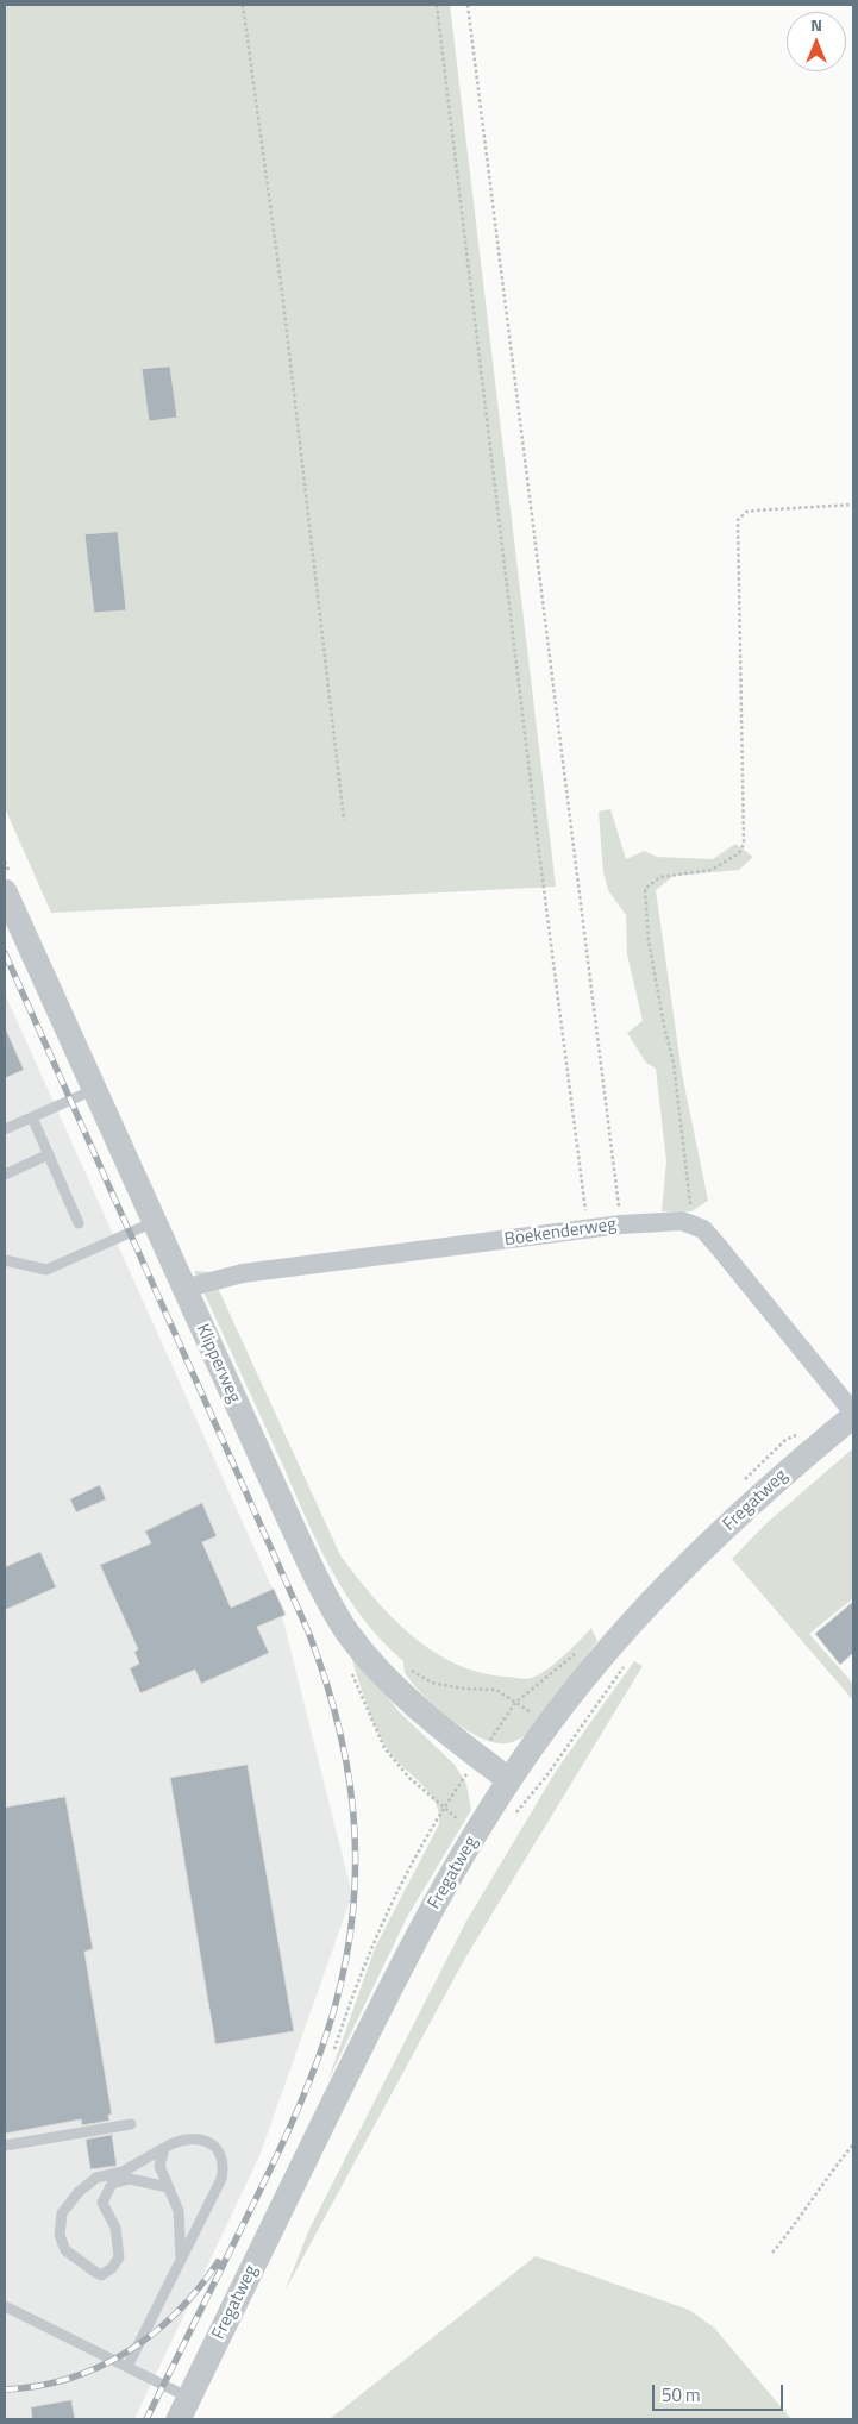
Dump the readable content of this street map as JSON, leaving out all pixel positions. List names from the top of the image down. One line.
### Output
{"streets":{"street":["Boekenderweg","Klipperweg","Fregatweg"]},"crossings":[["Boekenderweg","Klipperweg"],["Klipperweg","Fregatweg"]],"scale_bar":"50 m","north":"top"}
